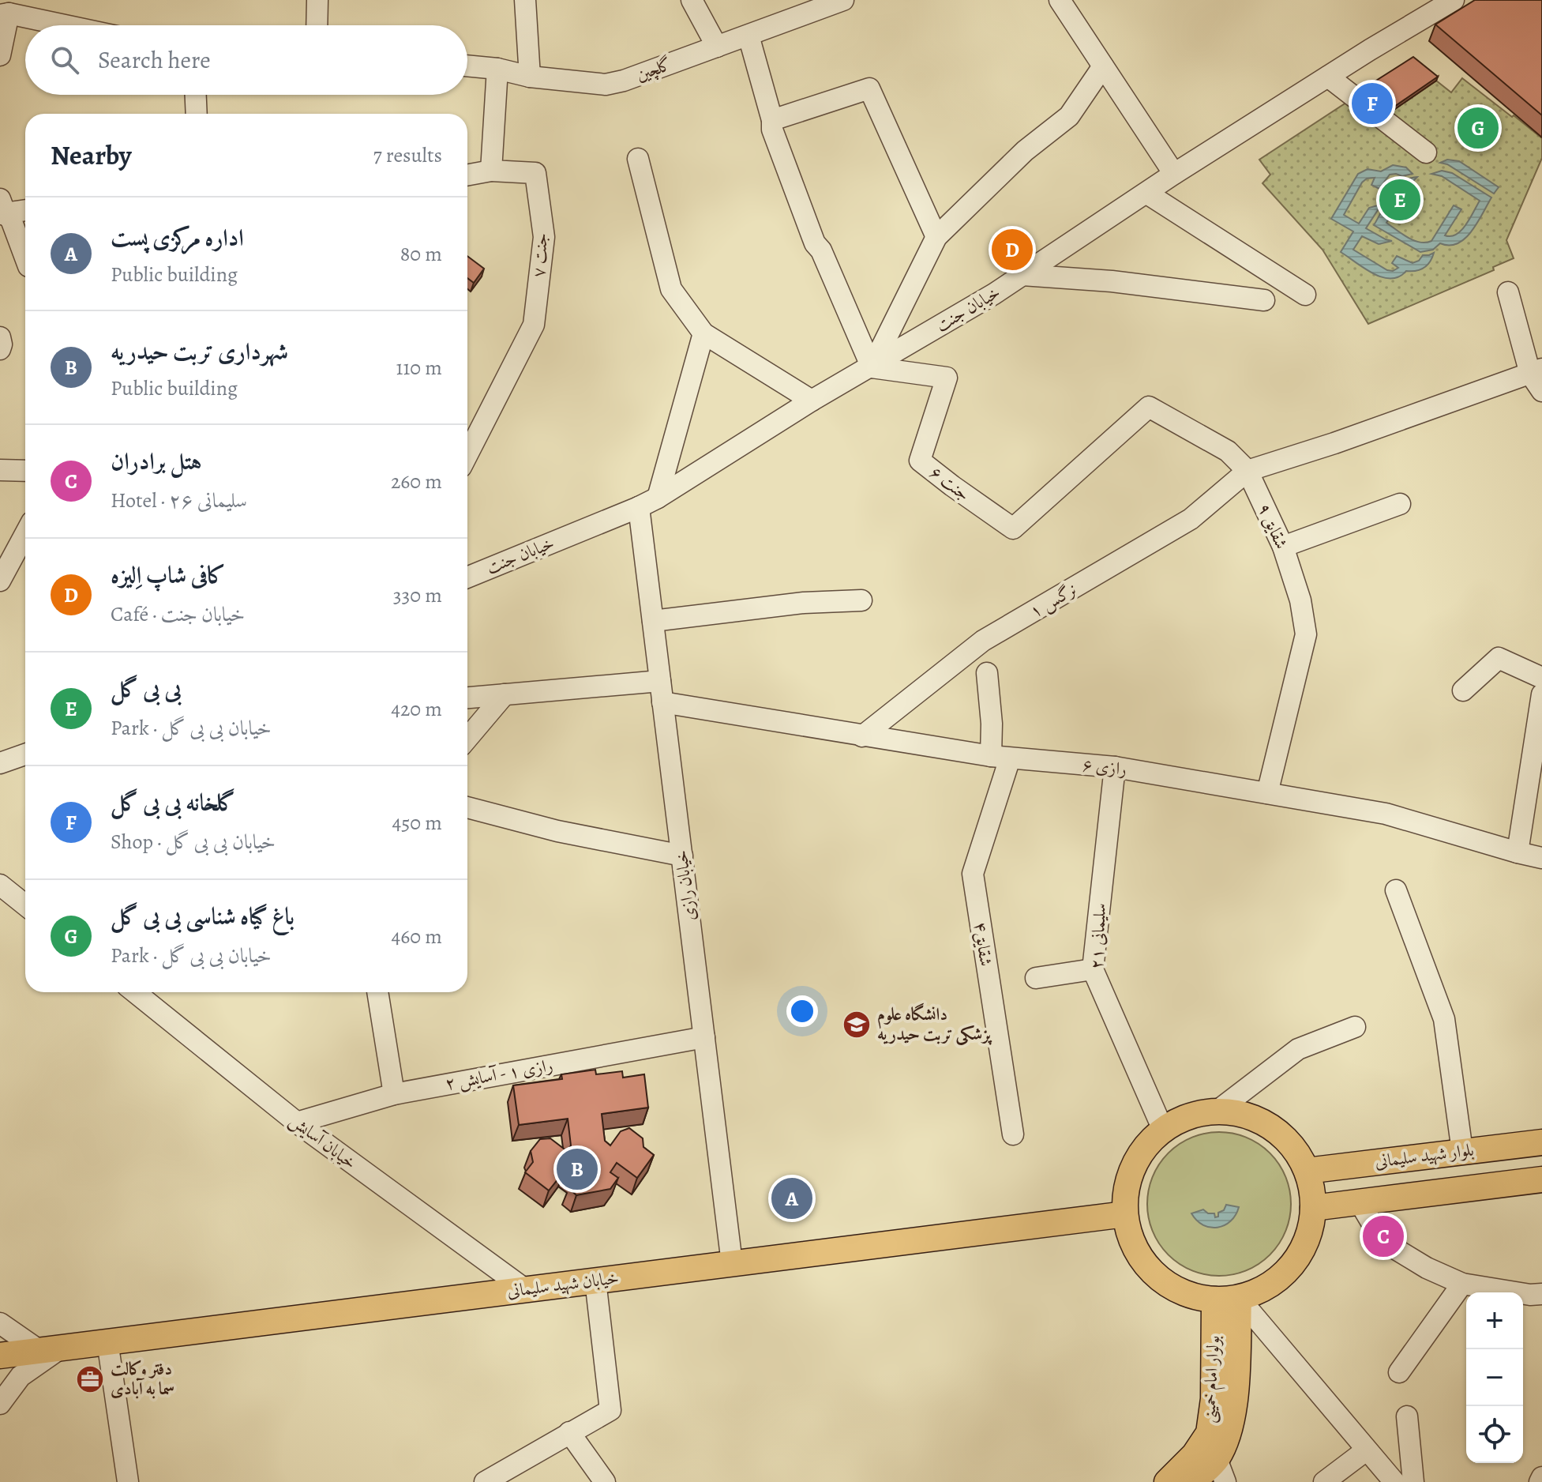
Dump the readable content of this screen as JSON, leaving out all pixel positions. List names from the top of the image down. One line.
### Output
{"streets":{"main road":["بلوار شهید سلیمانی","خیابان شهید سلیمانی","بولوار امام خمینی"],"street":["گلچین","جنت ۷","خیابان جنت","جنت ۶","شقایق ۹","نرگس ۱","رازی ۶","خیابان رازی","سلیمانی ۲۱","شقایق۴","رازی ۱ - آسایش ۲","خیابان آسایش"]},"crossings":[["خیابان جنت","جنت ۶"],["خیابان جنت","خیابان رازی"],["جنت ۶","شقایق ۹"],["شقایق ۹","نرگس ۱"],["شقایق ۹","رازی ۶"],["نرگس ۱","رازی ۶"],["رازی ۶","خیابان رازی"],["رازی ۶","سلیمانی ۲۱"],["رازی ۶","شقایق۴"],["خیابان رازی","رازی ۱ - آسایش ۲"],["خیابان رازی","خیابان شهید سلیمانی"],["سلیمانی ۲۱","بلوار شهید سلیمانی"],["سلیمانی ۲۱","خیابان شهید سلیمانی"],["سلیمانی ۲۱","بولوار امام خمینی"],["رازی ۱ - آسایش ۲","خیابان آسایش"],["خیابان آسایش","خیابان شهید سلیمانی"],["بلوار شهید سلیمانی","خیابان شهید سلیمانی"],["بلوار شهید سلیمانی","بولوار امام خمینی"],["خیابان شهید سلیمانی","بولوار امام خمینی"]],"places":{"school or university":["دانشگاه علوم پزشکی تربت حیدریه"],"office":["دفتر وکالت سما به آبادی"]},"page":{"search":"Search here","pins":["F","G","E","D","B","A","C"],"heading":["Nearby","7 results"],"list":[{"mark":"A","name":"اداره مرکزی پست","note":"Public building","value":"80 m"},{"mark":"B","name":"شهرداری تربت حیدریه","note":"Public building","value":"110 m"},{"mark":"C","name":"هتل برادران","note":"Hotel · سلیمانی ۲۶","value":"260 m"},{"mark":"D","name":"کافی شاپ اِلیزه","note":"Café · خیابان جنت","value":"330 m"},{"mark":"E","name":"بی بی گل","note":"Park · خیابان بی بی گل","value":"420 m"},{"mark":"F","name":"گلخانه بی بی گل","note":"Shop · خیابان بی بی گل","value":"450 m"},{"mark":"G","name":"باغ گیاه شناسی بی بی گل","note":"Park · خیابان بی بی گل","value":"460 m"}],"map_buttons":["+","−"]}}
